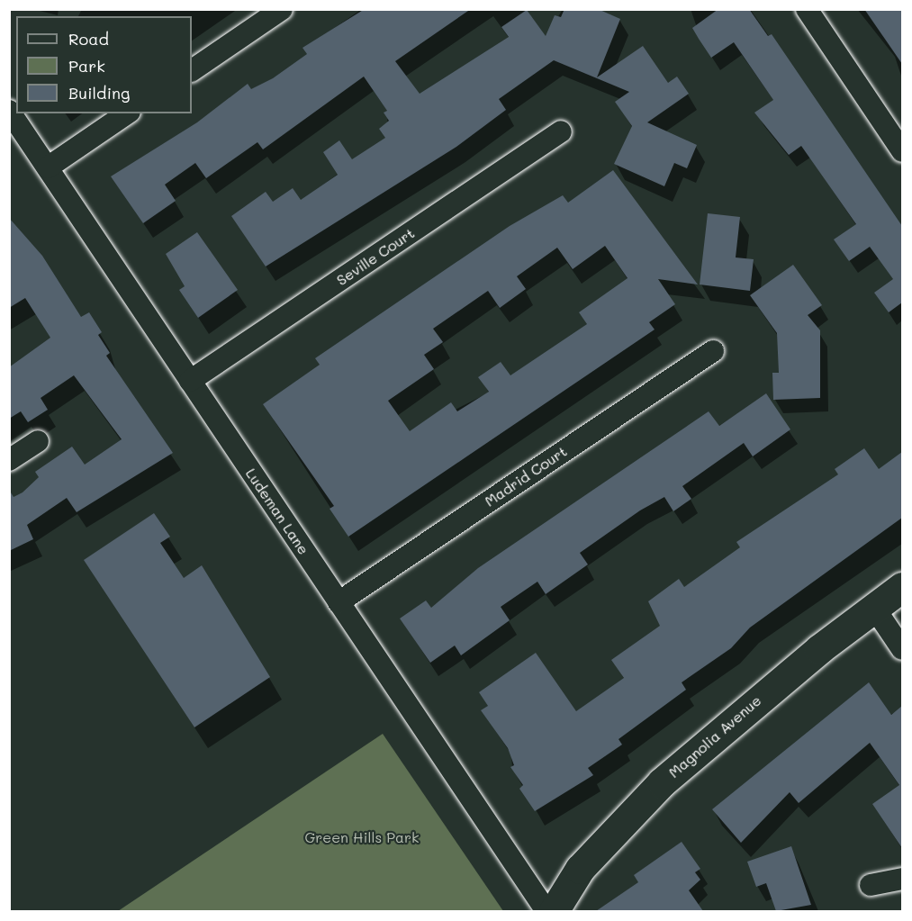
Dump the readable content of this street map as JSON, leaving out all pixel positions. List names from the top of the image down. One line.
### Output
{"streets":{"main road":["Magnolia Avenue"],"street":["Seville Court","Madrid Court","Ludeman Lane"]},"crossings":[["Seville Court","Ludeman Lane"],["Madrid Court","Ludeman Lane"]],"parks":["Green Hills Park"],"legend":["Road","Park","Building"]}
